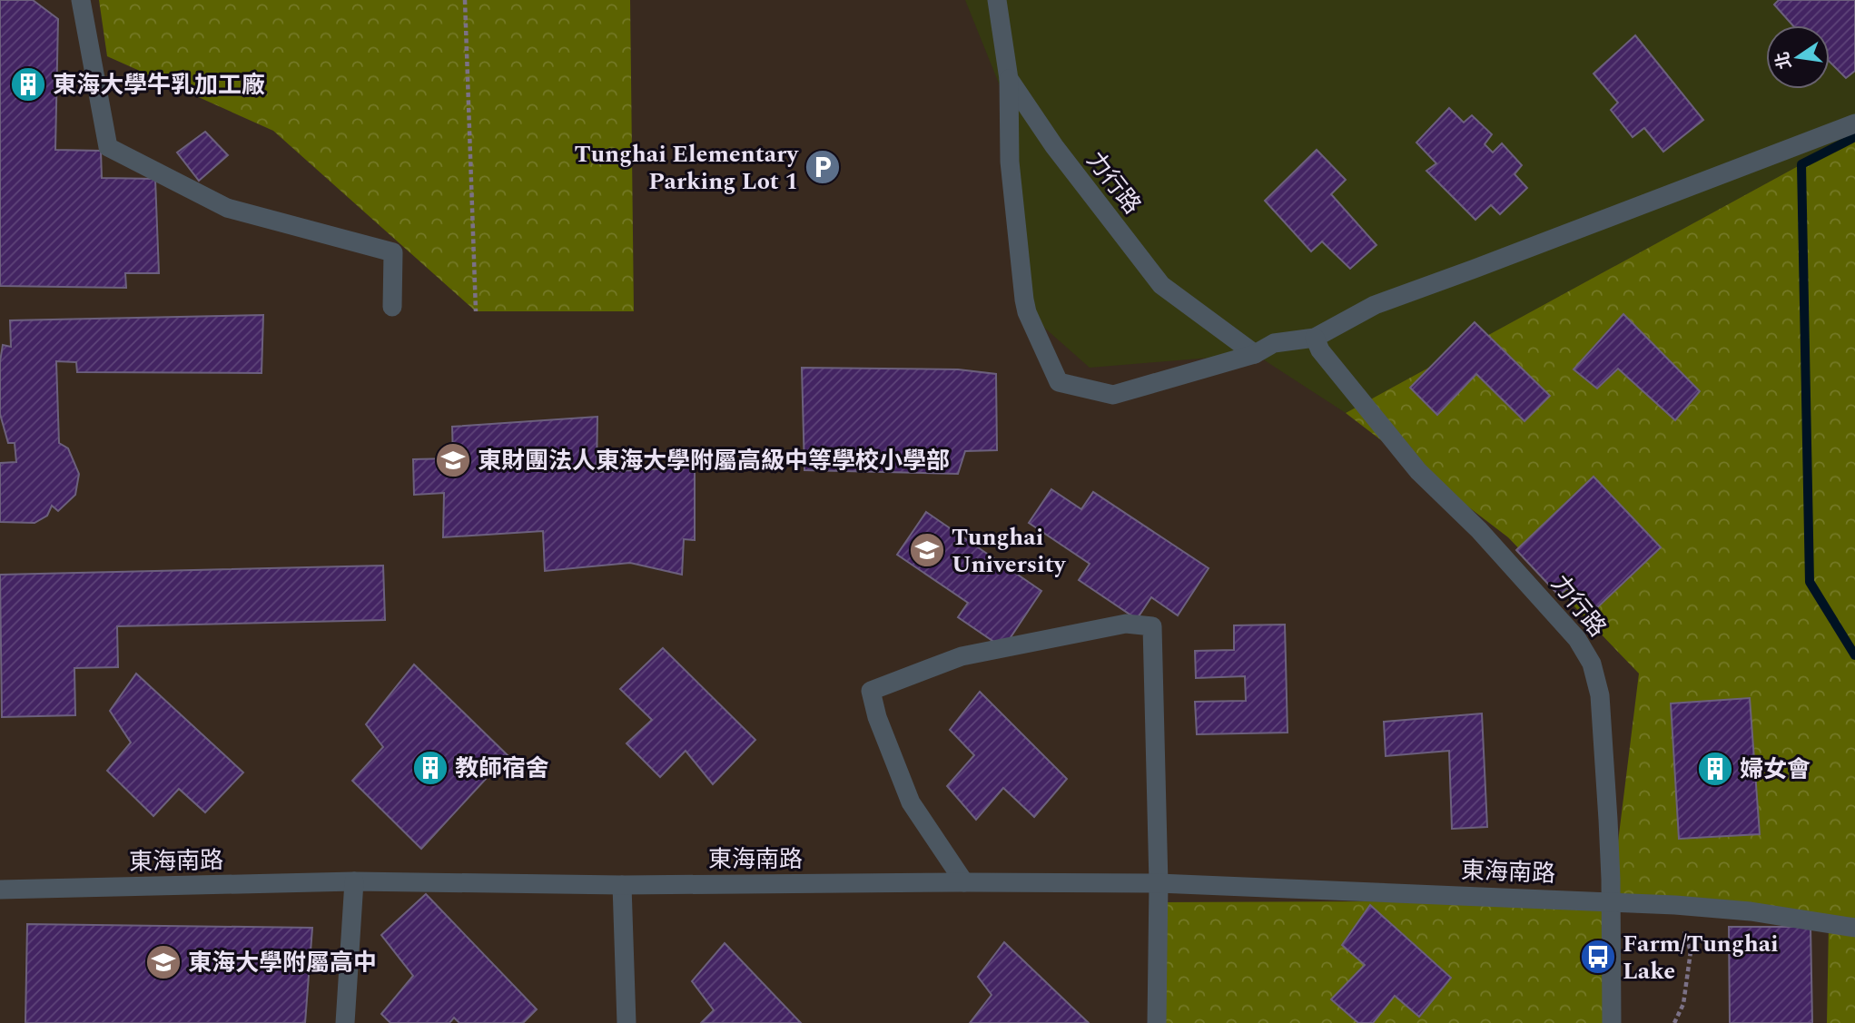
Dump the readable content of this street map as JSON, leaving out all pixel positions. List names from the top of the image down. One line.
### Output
{"streets":{"street":["力行路","東海南路"]},"crossings":[["力行路","東海南路"]],"places":{"building":["東海大學牛乳加工廠","教師宿舍","婦女會"],"parking":["Tunghai Elementary Parking Lot 1"],"school or university":["東財團法人東海大學附屬高級中等學校小學部","Tunghai University","東海大學附屬高中"],"bus stop":["Farm/Tunghai Lake"]},"north":"left"}
